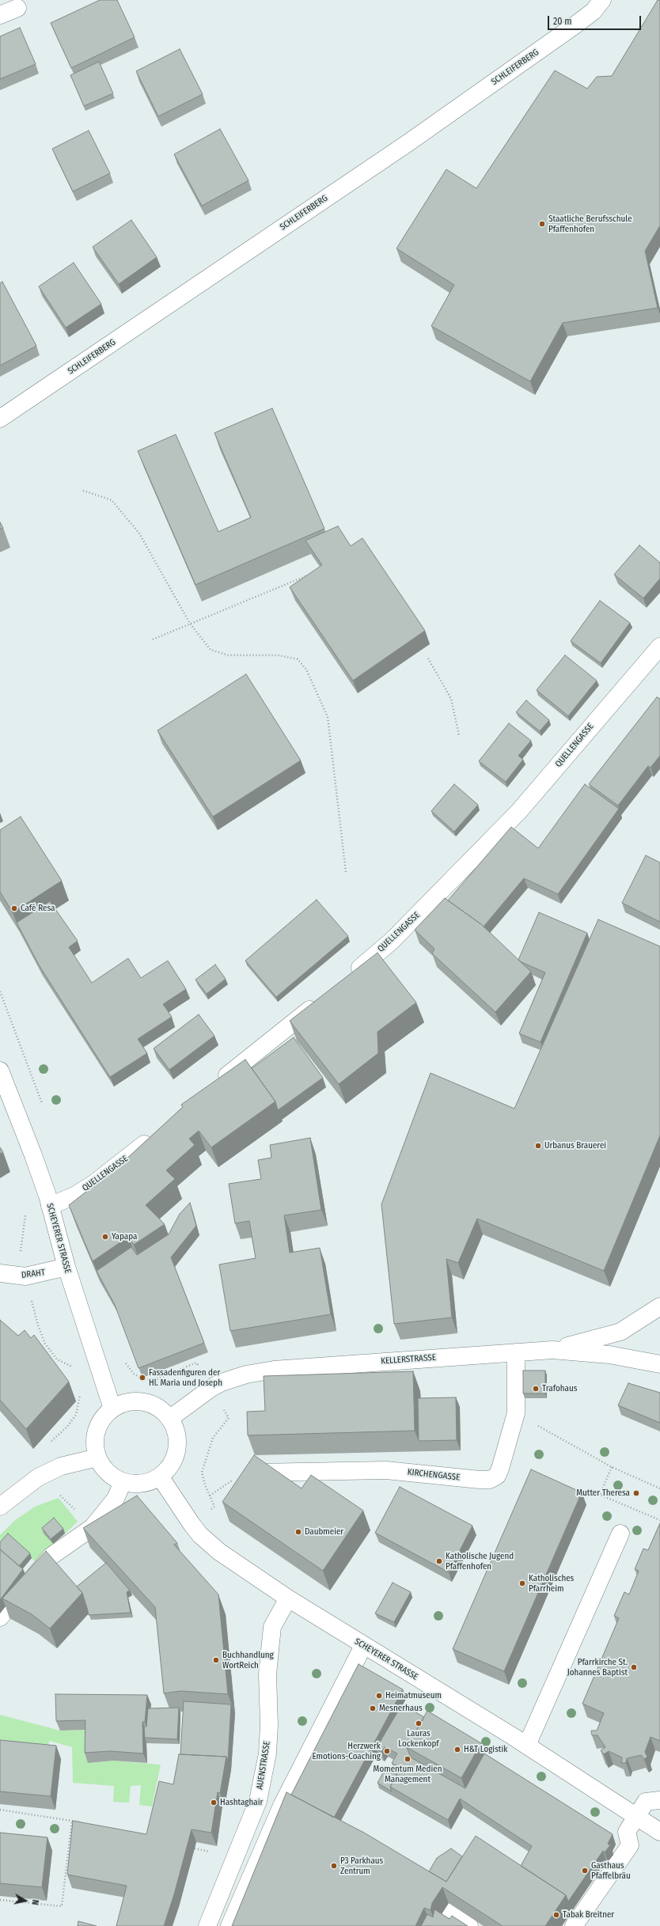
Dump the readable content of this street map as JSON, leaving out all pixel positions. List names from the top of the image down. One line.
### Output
{"streets":{"street":["SCHLEIFERBERG","QUELLENGASSE","SCHEYERER STRASSE","DRAHT","KELLERSTRASSE","KIRCHENGASSE","AUENSTRASSE"]},"crossings":[["QUELLENGASSE","SCHEYERER STRASSE"],["SCHEYERER STRASSE","DRAHT"],["SCHEYERER STRASSE","KELLERSTRASSE"],["SCHEYERER STRASSE","AUENSTRASSE"],["KELLERSTRASSE","KIRCHENGASSE"]],"places":["Staatliche Berufsschule Pfaffenhofen","Café Resa","Urbanus Brauerei","Yapapa","Fassadenfiguren der Hl. Maria und Joseph","Trafohaus","Mutter Theresa","Daubmeier","Katholische Jugend Pfaffenhofen","Katholisches Pfarrheim","Buchhandlung WortReich","Pfarrkirche St. Johannes Baptist","Heimatmuseum","Mesnerhaus","Lauras Lockenkopf","H&T Logistik","Herzwerk Emotions-Coaching","Momentum Medien Management","Hashtaghair","P3 Parkhaus Zentrum","Gasthaus Pfaffelbräu","Tabak Breitner"],"scale_bar":"20 m","north":"right"}
